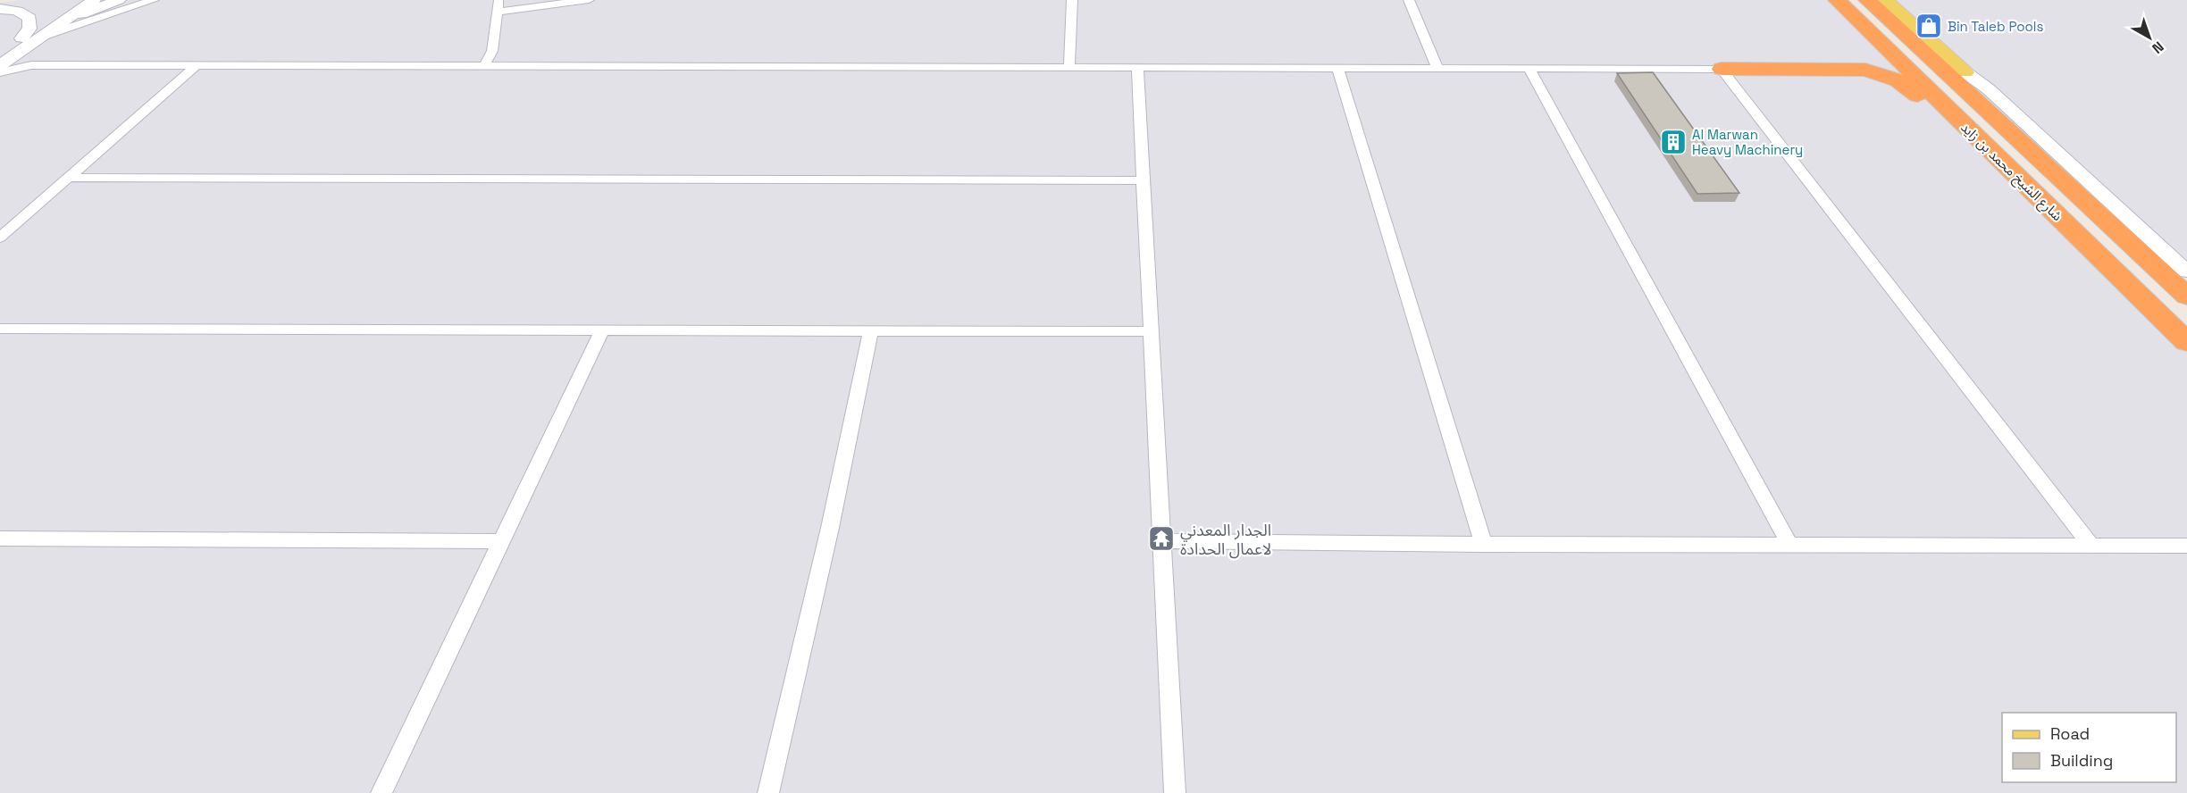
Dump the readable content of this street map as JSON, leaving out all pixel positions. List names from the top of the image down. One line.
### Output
{"streets":{"highway":["شارع الشيخ محمد بن زايد"]},"places":{"shop":["Bin Taleb Pools"],"building":["Al Marwan Heavy Machinery"],"temple":["الجدار المعدني لاعمال الحدادة"]},"legend":["Road","Building"],"north":"bottom right"}
